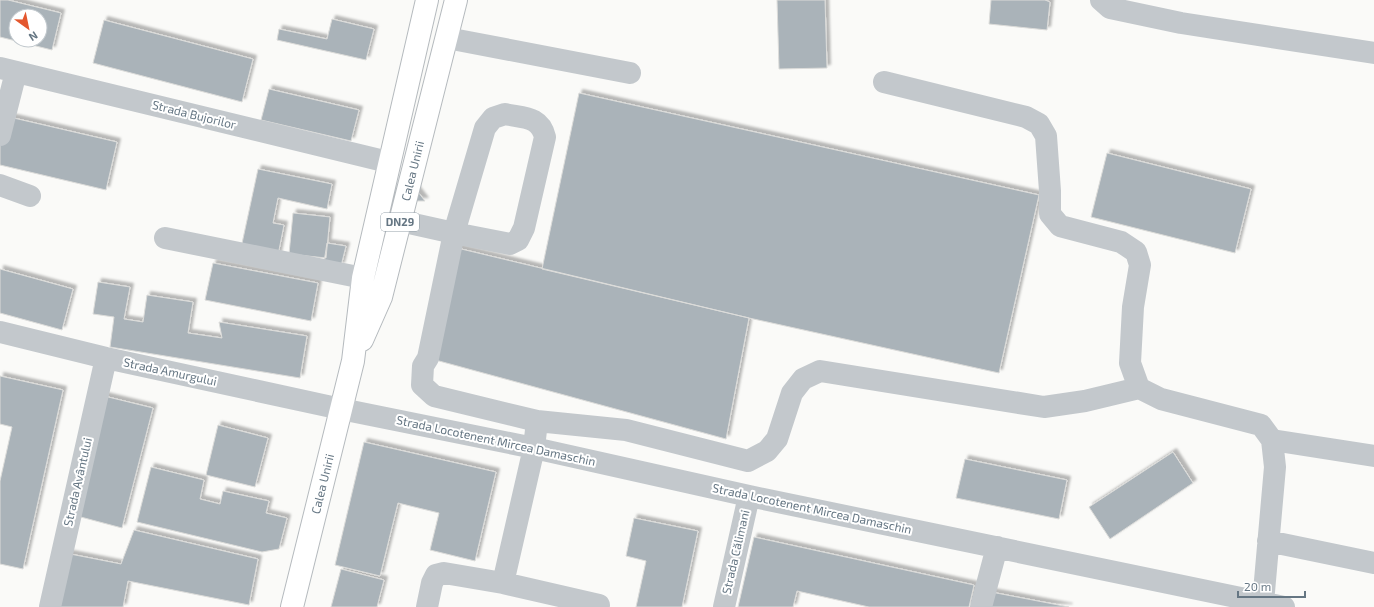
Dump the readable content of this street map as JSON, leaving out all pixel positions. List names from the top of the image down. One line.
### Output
{"streets":{"main road":["Calea Unirii","DN29"],"street":["Strada Bujorilor","Strada Amurgului","Strada Locotenent Mircea Damaschin","Strada Avântului","Strada Călimani"]},"crossings":[["Strada Bujorilor","Calea Unirii"],["Calea Unirii","Strada Amurgului"],["Calea Unirii","Strada Locotenent Mircea Damaschin"],["Strada Amurgului","Strada Locotenent Mircea Damaschin"],["Strada Amurgului","Strada Avântului"],["Strada Locotenent Mircea Damaschin","Strada Călimani"]],"scale_bar":"20 m","north":"bottom right"}
